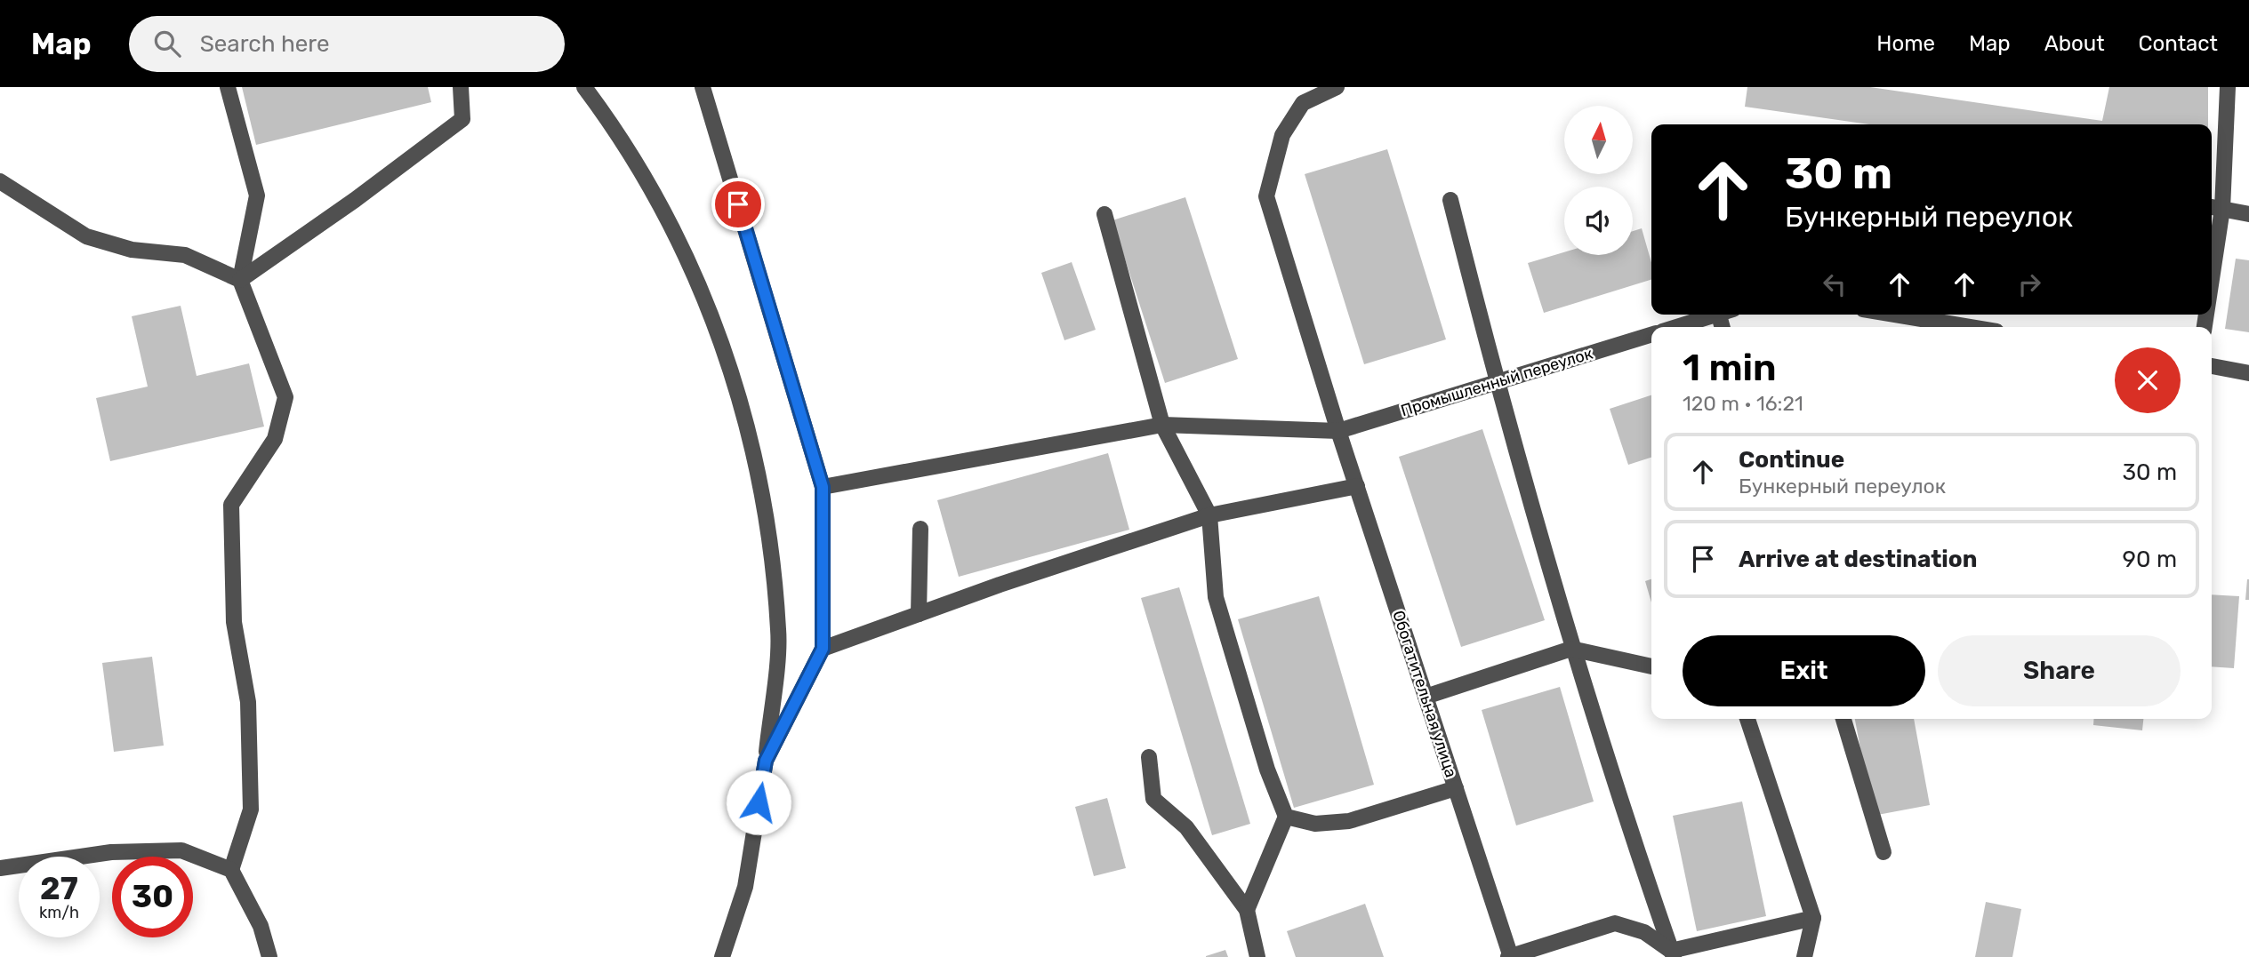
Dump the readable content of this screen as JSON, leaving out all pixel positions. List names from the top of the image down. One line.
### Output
{"streets":{"street":["Промышленный переулок","Обогатительная улица"]},"crossings":[["Промышленный переулок","Обогатительная улица"]],"north":"top","page":{"header":"Map","search":"Search here","nav":["Home","Map","About","Contact"],"turn":["30 m","Бункерный переулок"],"heading":["1 min","120 m · 16:21"],"list":[{"name":"Continue","note":"Бункерный переулок","value":"30 m"},{"name":"Arrive at destination","value":"90 m"}],"buttons":["Exit","Share"],"speed":"27 km/h","limit":"30"}}
